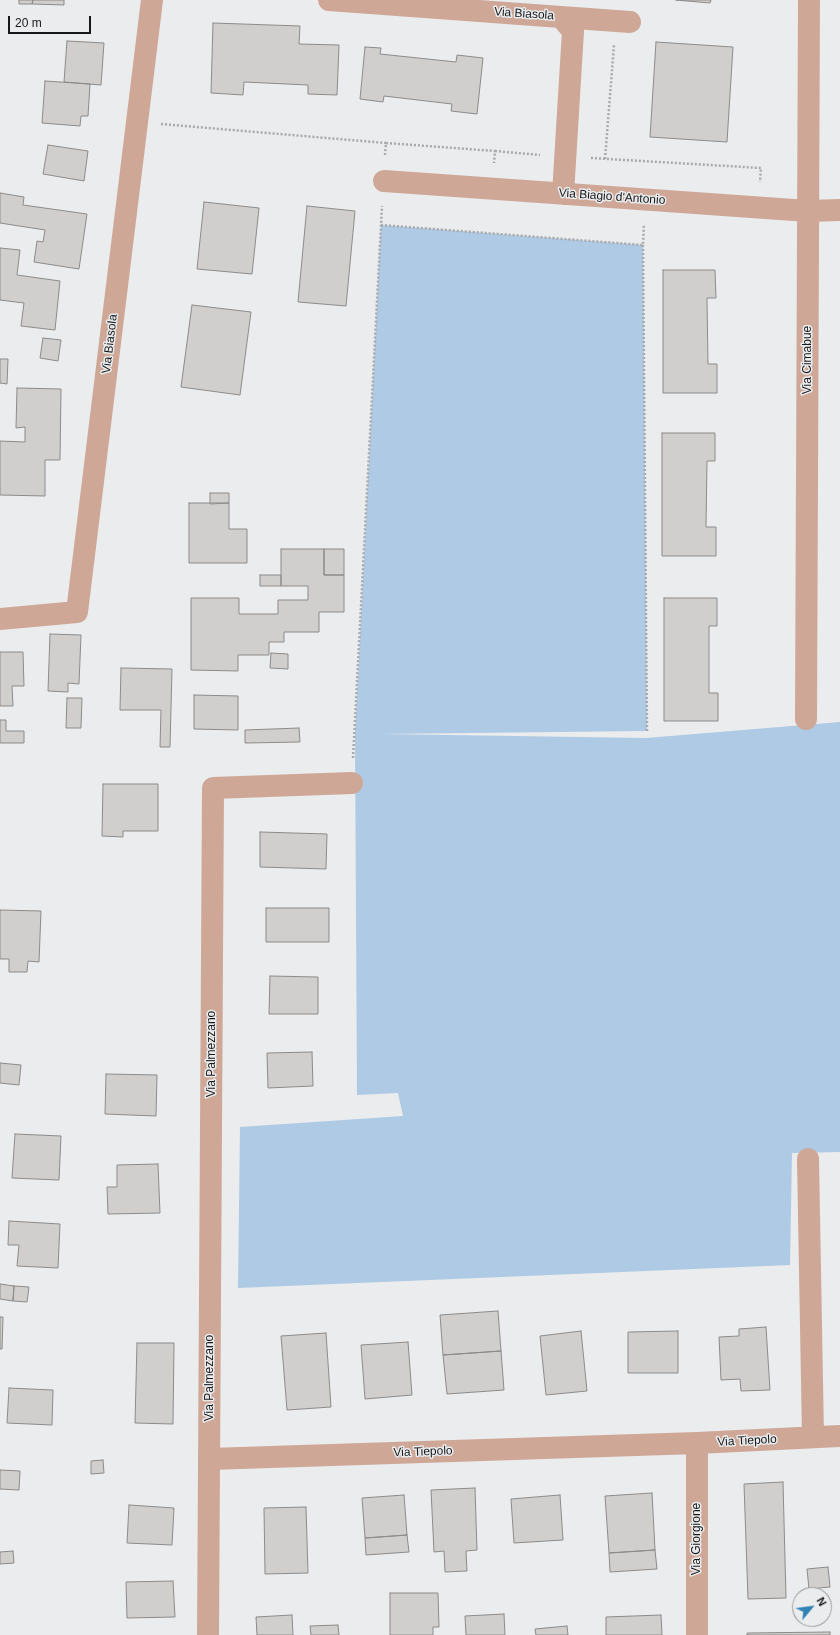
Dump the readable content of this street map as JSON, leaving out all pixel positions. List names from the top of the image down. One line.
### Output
{"streets":{"street":["Via Biasola","Via Biagio d'Antonio","Via Cimabue","Via Palmezzano","Via Tiepolo","Via Giorgione"]},"crossings":[["Via Biasola","Via Biagio d'Antonio"],["Via Biagio d'Antonio","Via Cimabue"],["Via Palmezzano","Via Tiepolo"],["Via Tiepolo","Via Giorgione"]],"scale_bar":"20 m","north":"top right"}
